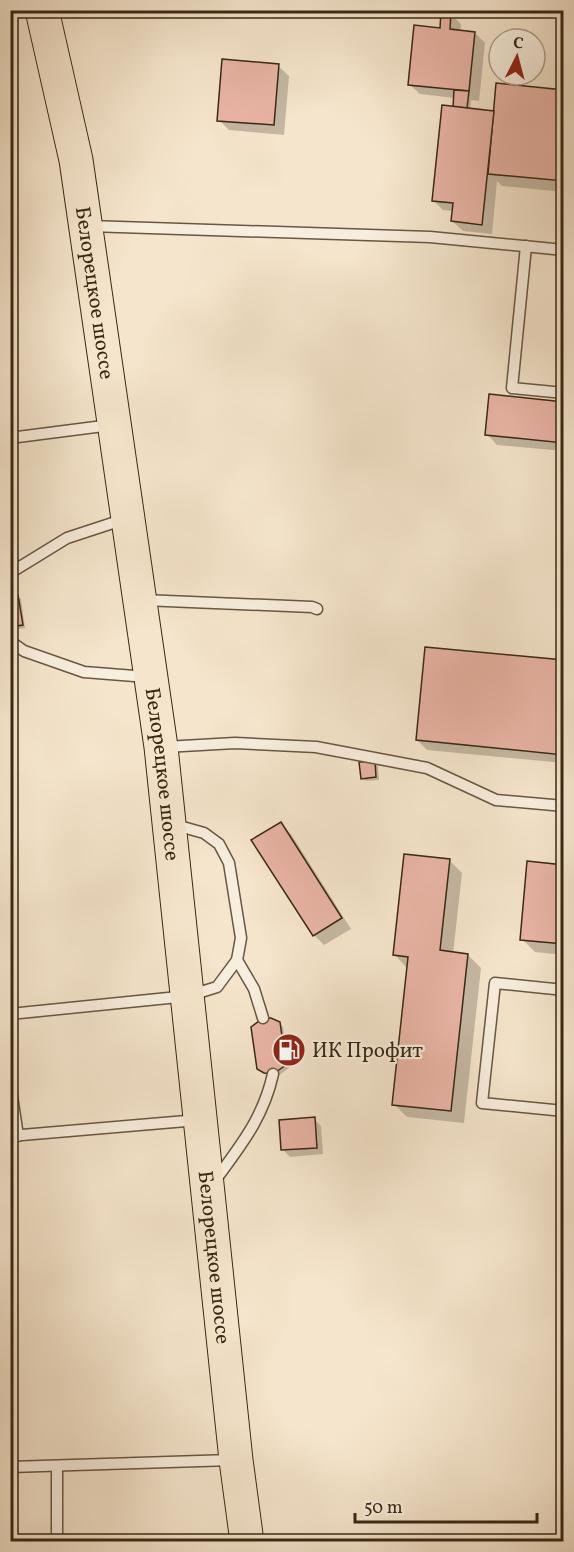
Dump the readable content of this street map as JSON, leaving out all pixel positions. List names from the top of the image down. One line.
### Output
{"streets":{"main road":["Белорецкое шоссе"]},"places":{"fuel station":["ИК Профит"]},"scale_bar":"50 m","north":"top"}
